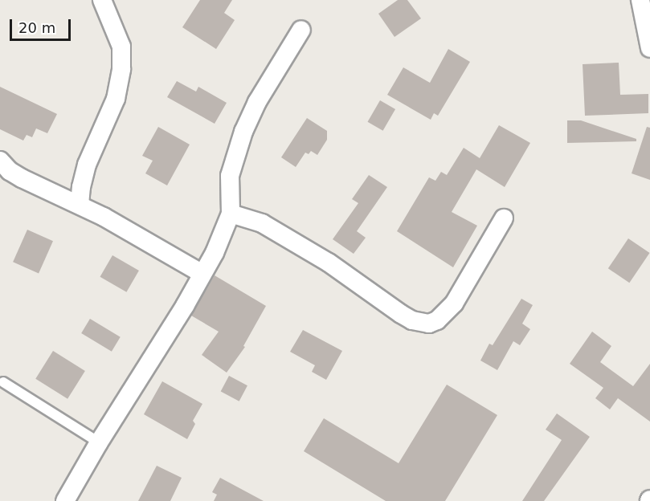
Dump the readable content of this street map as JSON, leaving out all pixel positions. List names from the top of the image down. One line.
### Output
{"scale_bar":"20 m"}
